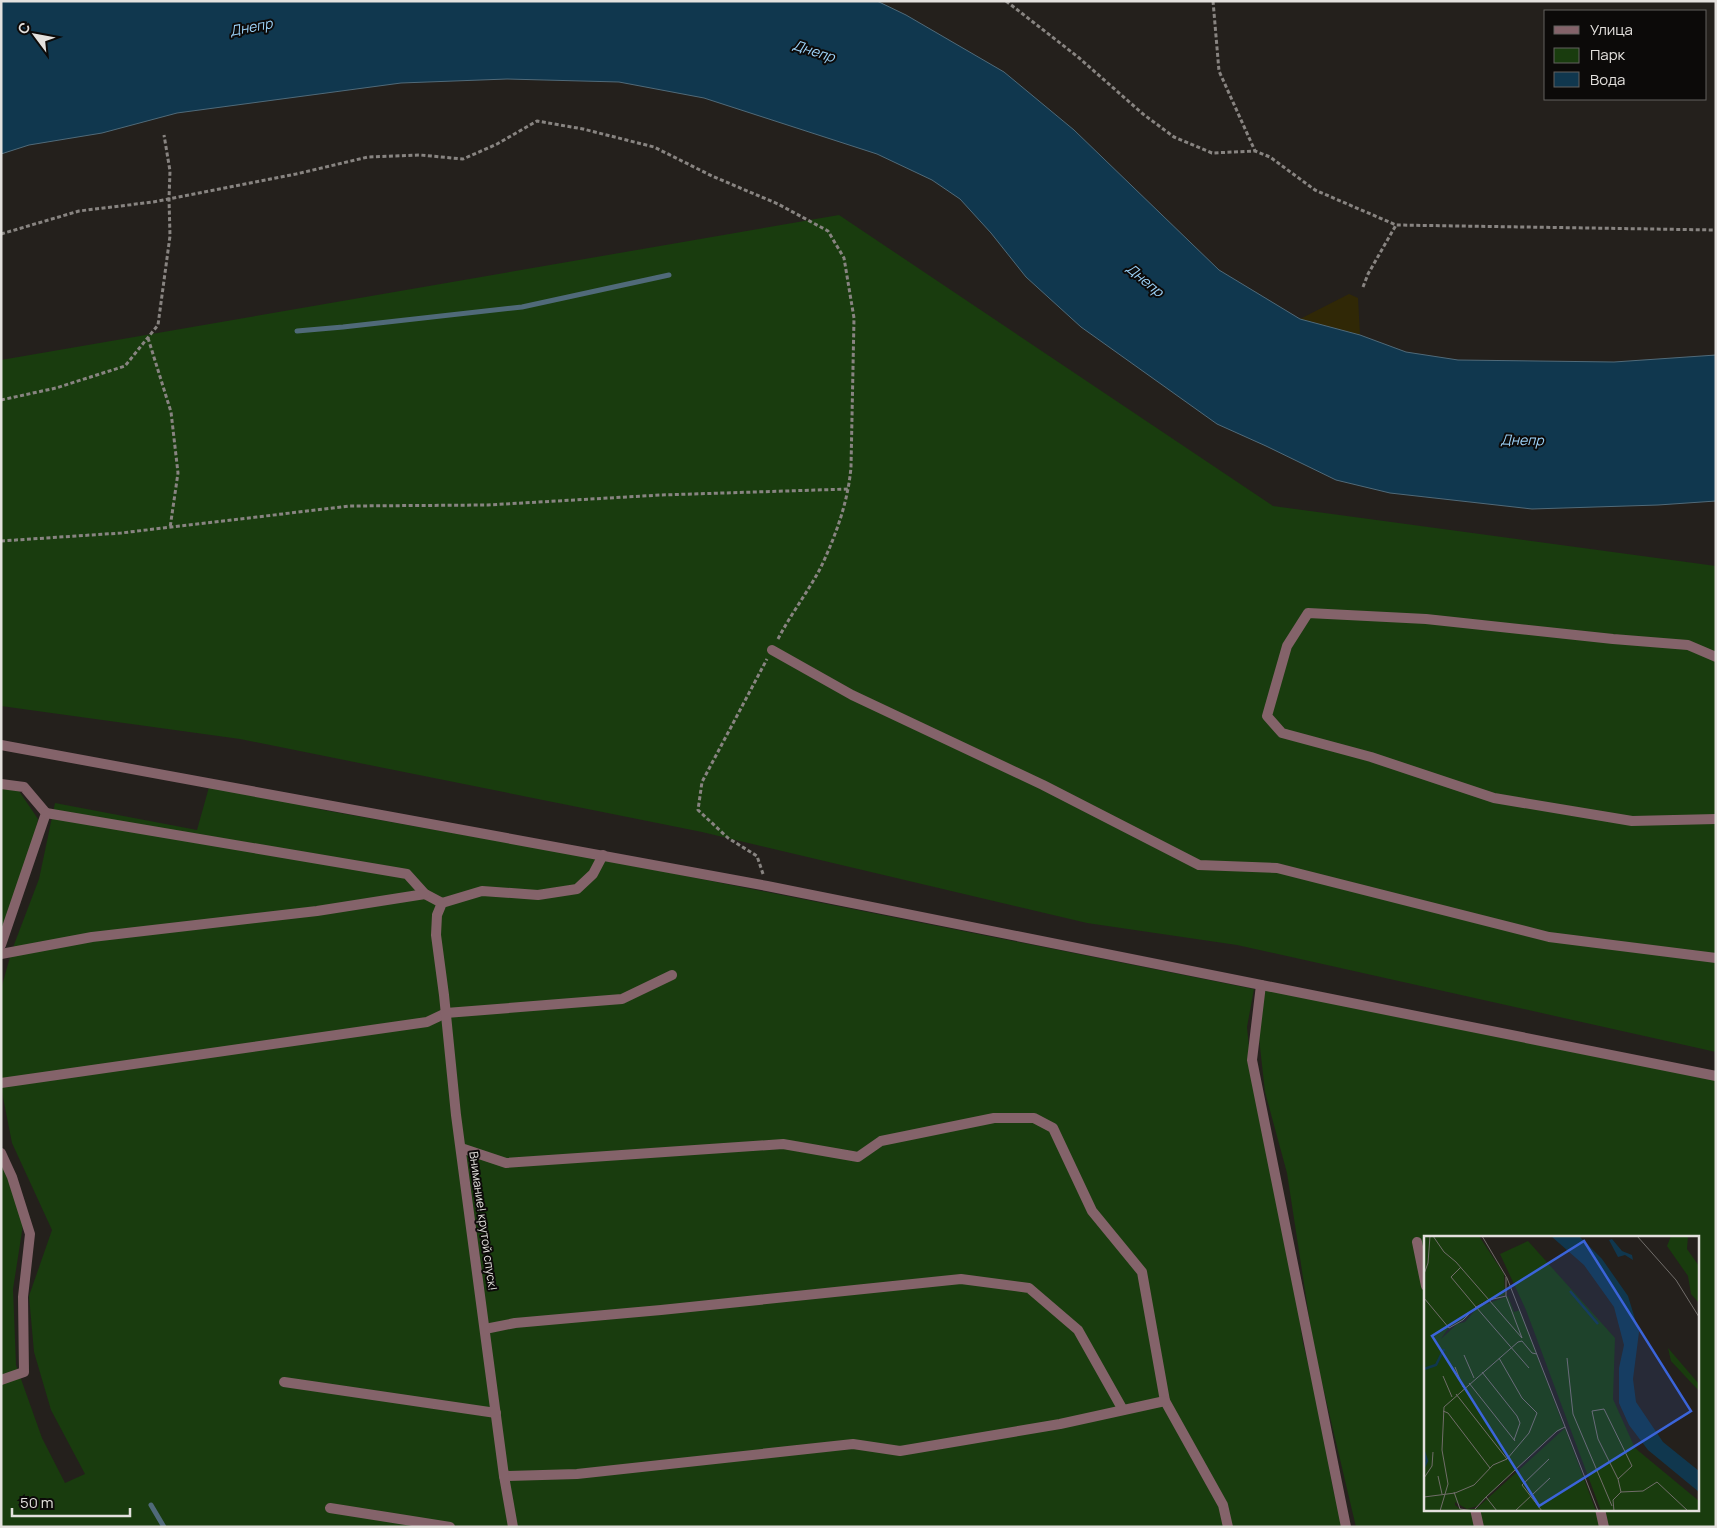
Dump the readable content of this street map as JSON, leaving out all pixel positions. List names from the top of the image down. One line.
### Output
{"streets":{"street":["Внимание! крутой спуск!"]},"water":["Днепр"],"legend":["Улица","Парк","Вода"],"scale_bar":"50 m","north":"top left"}
